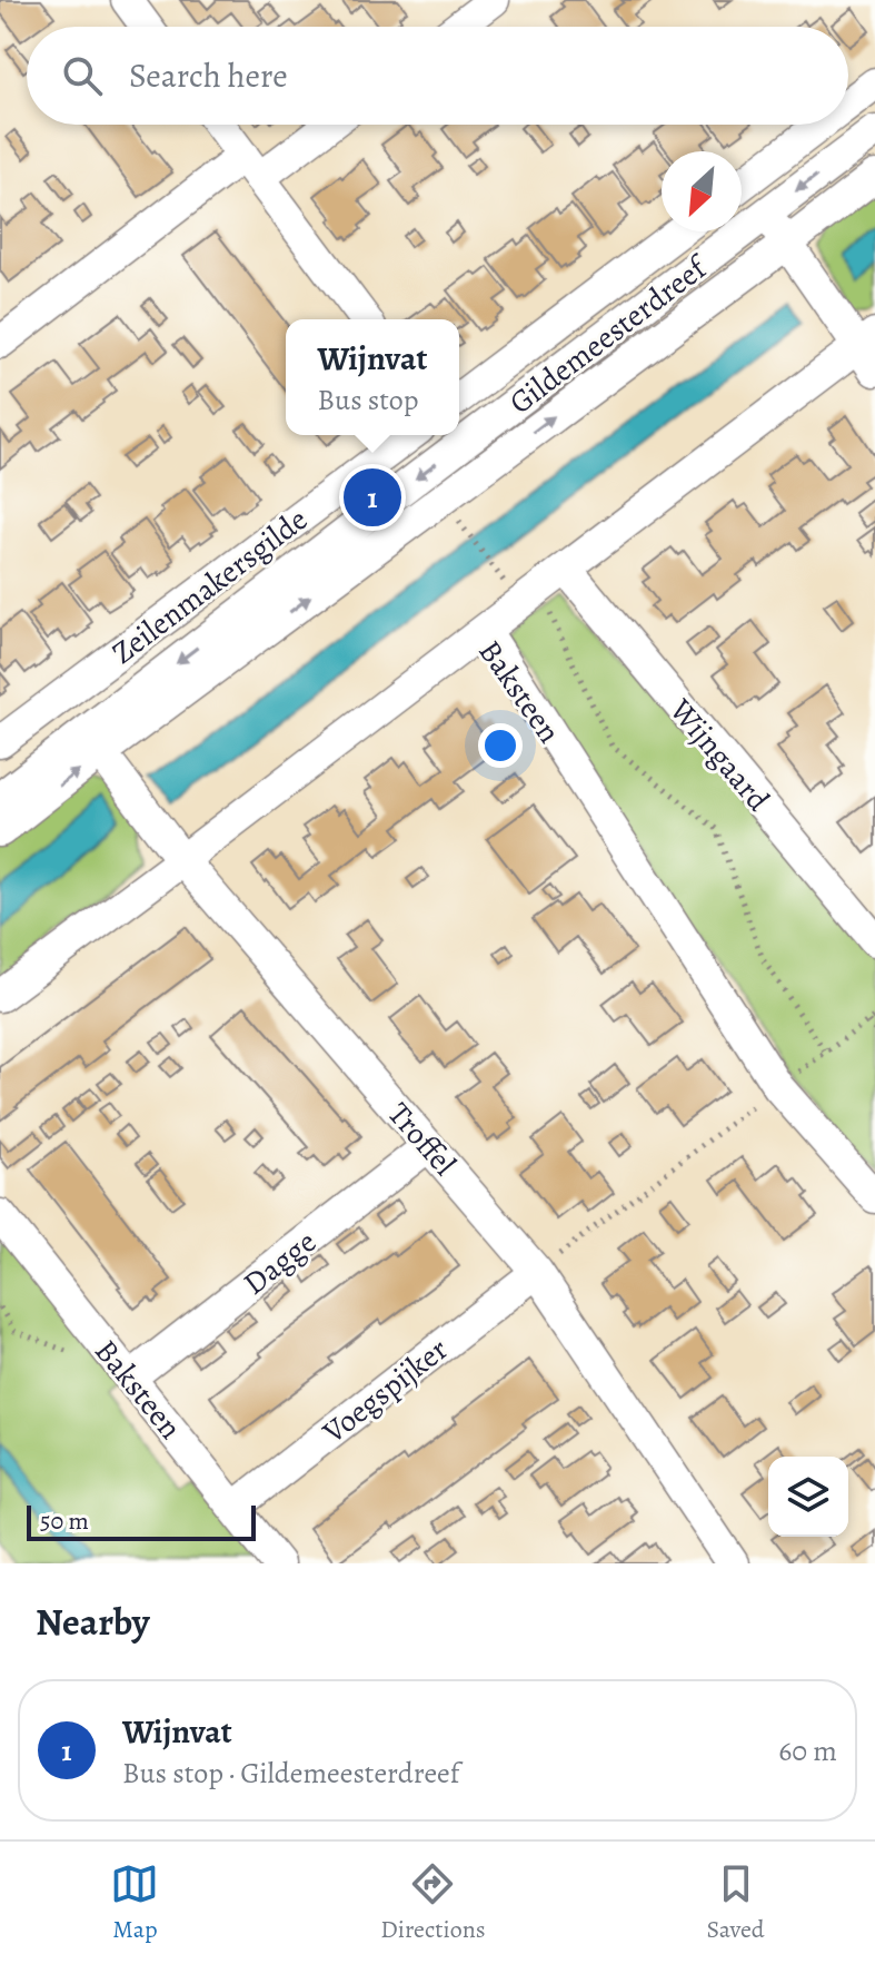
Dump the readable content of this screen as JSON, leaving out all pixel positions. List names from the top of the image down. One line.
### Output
{"streets":{"street":["Gildemeesterdreef","Zeilenmakersgilde","Baksteen","Wijngaard","Troffel","Dagge","Voegspijker"]},"crossings":[["Gildemeesterdreef","Troffel"],["Baksteen","Troffel"],["Baksteen","Dagge"],["Baksteen","Voegspijker"],["Troffel","Dagge"],["Troffel","Voegspijker"]],"scale_bar":"50 m","north":"bottom left","page":{"search":"Search here","popup":["Wijnvat","Bus stop"],"pins":"1","scale":"50 m","heading":"Nearby","list":[{"mark":"1","name":"Wijnvat","note":"Bus stop · Gildemeesterdreef","value":"60 m"}],"nav":["Map","Directions","Saved"]}}
